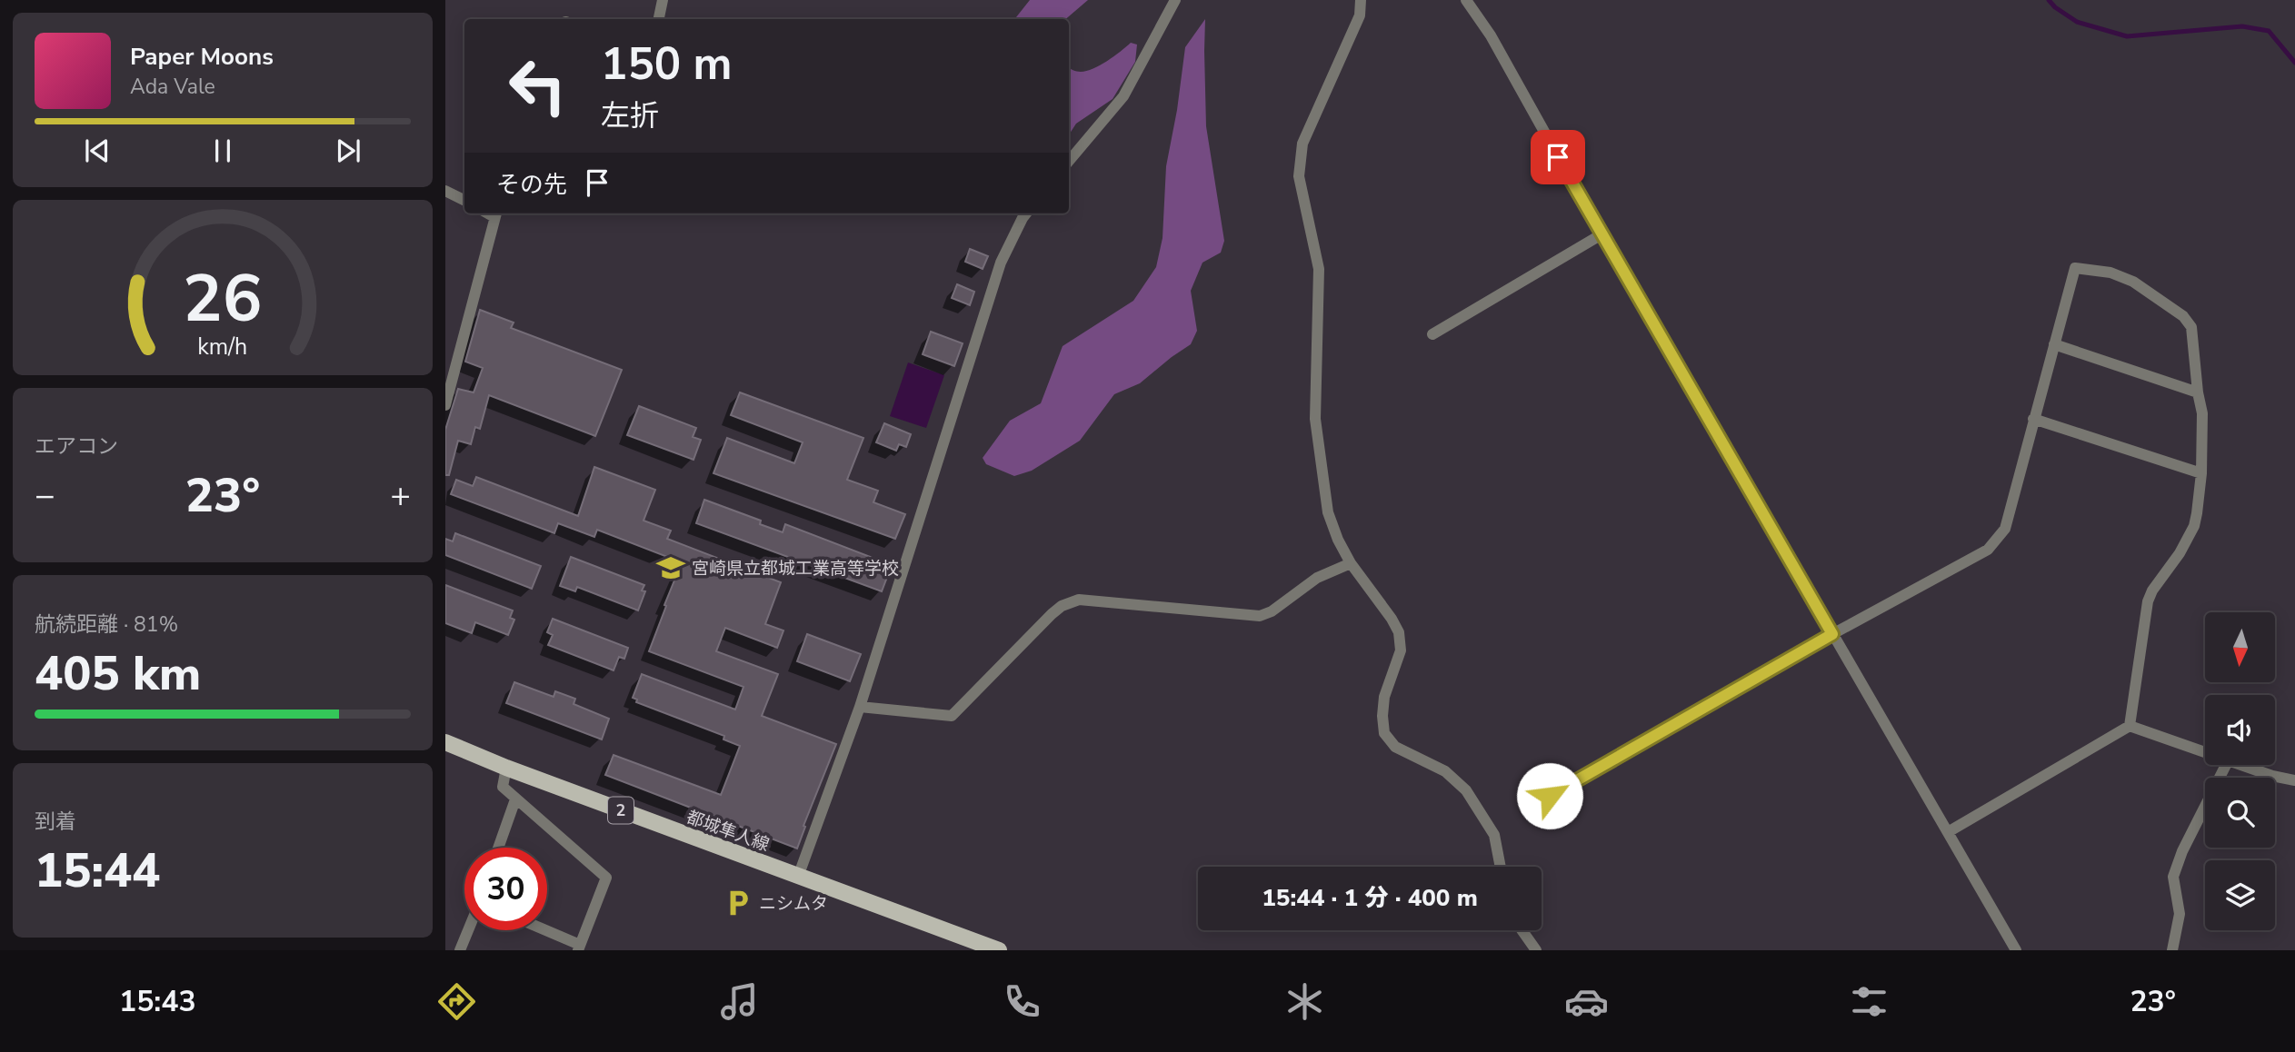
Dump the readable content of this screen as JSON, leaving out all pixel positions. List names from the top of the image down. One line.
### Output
{"streets":{"main road":["2","都城隼人線"]},"places":{"school or university":["宮崎県立都城工業高等学校"],"parking":["ニシムタ"]},"north":"bottom","page":{"turn":["150 m","左折"],"song":["Paper Moons","Ada Vale"],"then":"その先","tile":["エアコン",["航続距離 · 81%","405 km"],["到着","15:44"]],"heat":["−","23°","+"],"limit":"30","trip":"15:44 · 1 分 · 400 m","tabs":["15:43","23°"],"gauge":["26","km/h"]}}
